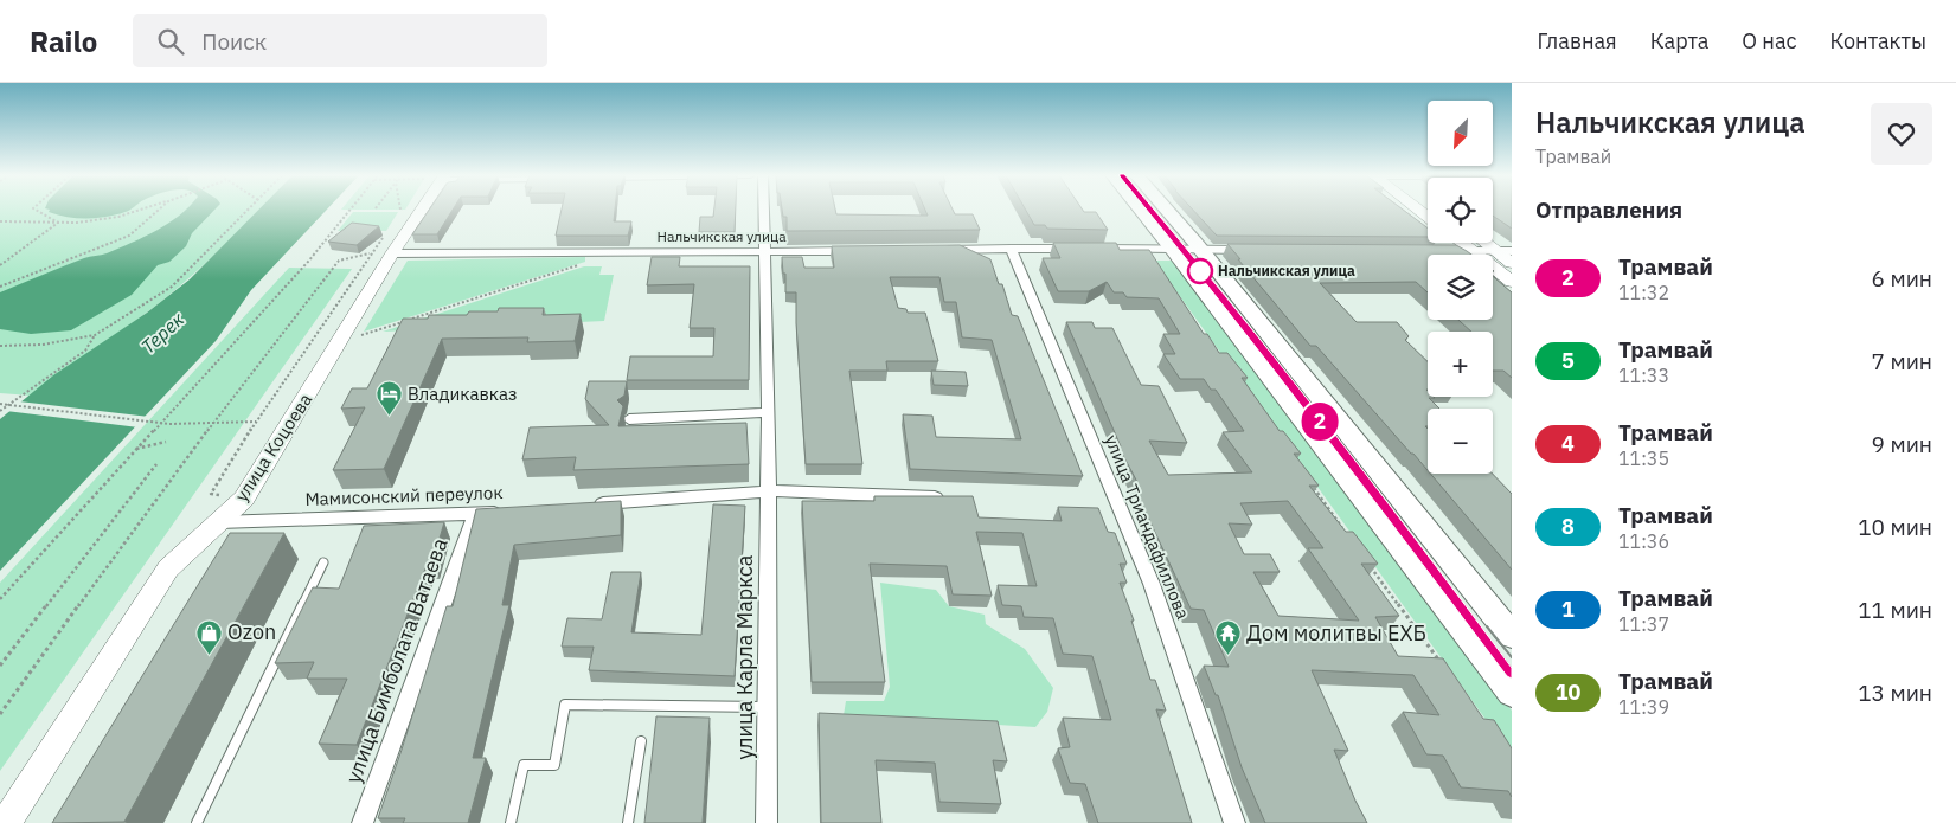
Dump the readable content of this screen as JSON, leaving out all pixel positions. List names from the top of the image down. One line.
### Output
{"streets":{"street":["Нальчикская улица","улица Коцоева","Мамисонский переулок","улица Триандафиллова","улица Карла Маркса","улица Бимболата Ватаева"]},"crossings":[["Нальчикская улица","улица Коцоева"],["Нальчикская улица","улица Карла Маркса"],["улица Коцоева","Мамисонский переулок"],["Мамисонский переулок","улица Бимболата Ватаева"]],"water":["Терек"],"places":{"other":["Нальчикская улица"],"hotel":["Владикавказ"],"shop":["Ozon"],"temple":["Дом молитвы ЕХБ"]},"lines":["tram line 2"],"north":"bottom left","page":{"header":"Railo","search":"Поиск","nav":["Главная","Карта","О нас","Контакты"],"on_map":"2","heading":[["Нальчикская улица","Трамвай"],"Отправления"],"map_buttons":["+","−"],"list":[{"mark":"2","name":"Трамвай","note":"11:32","value":"6 мин"},{"mark":"5","name":"Трамвай","note":"11:33","value":"7 мин"},{"mark":"4","name":"Трамвай","note":"11:35","value":"9 мин"},{"mark":"8","name":"Трамвай","note":"11:36","value":"10 мин"},{"mark":"1","name":"Трамвай","note":"11:37","value":"11 мин"},{"mark":"10","name":"Трамвай","note":"11:39","value":"13 мин"}]}}
